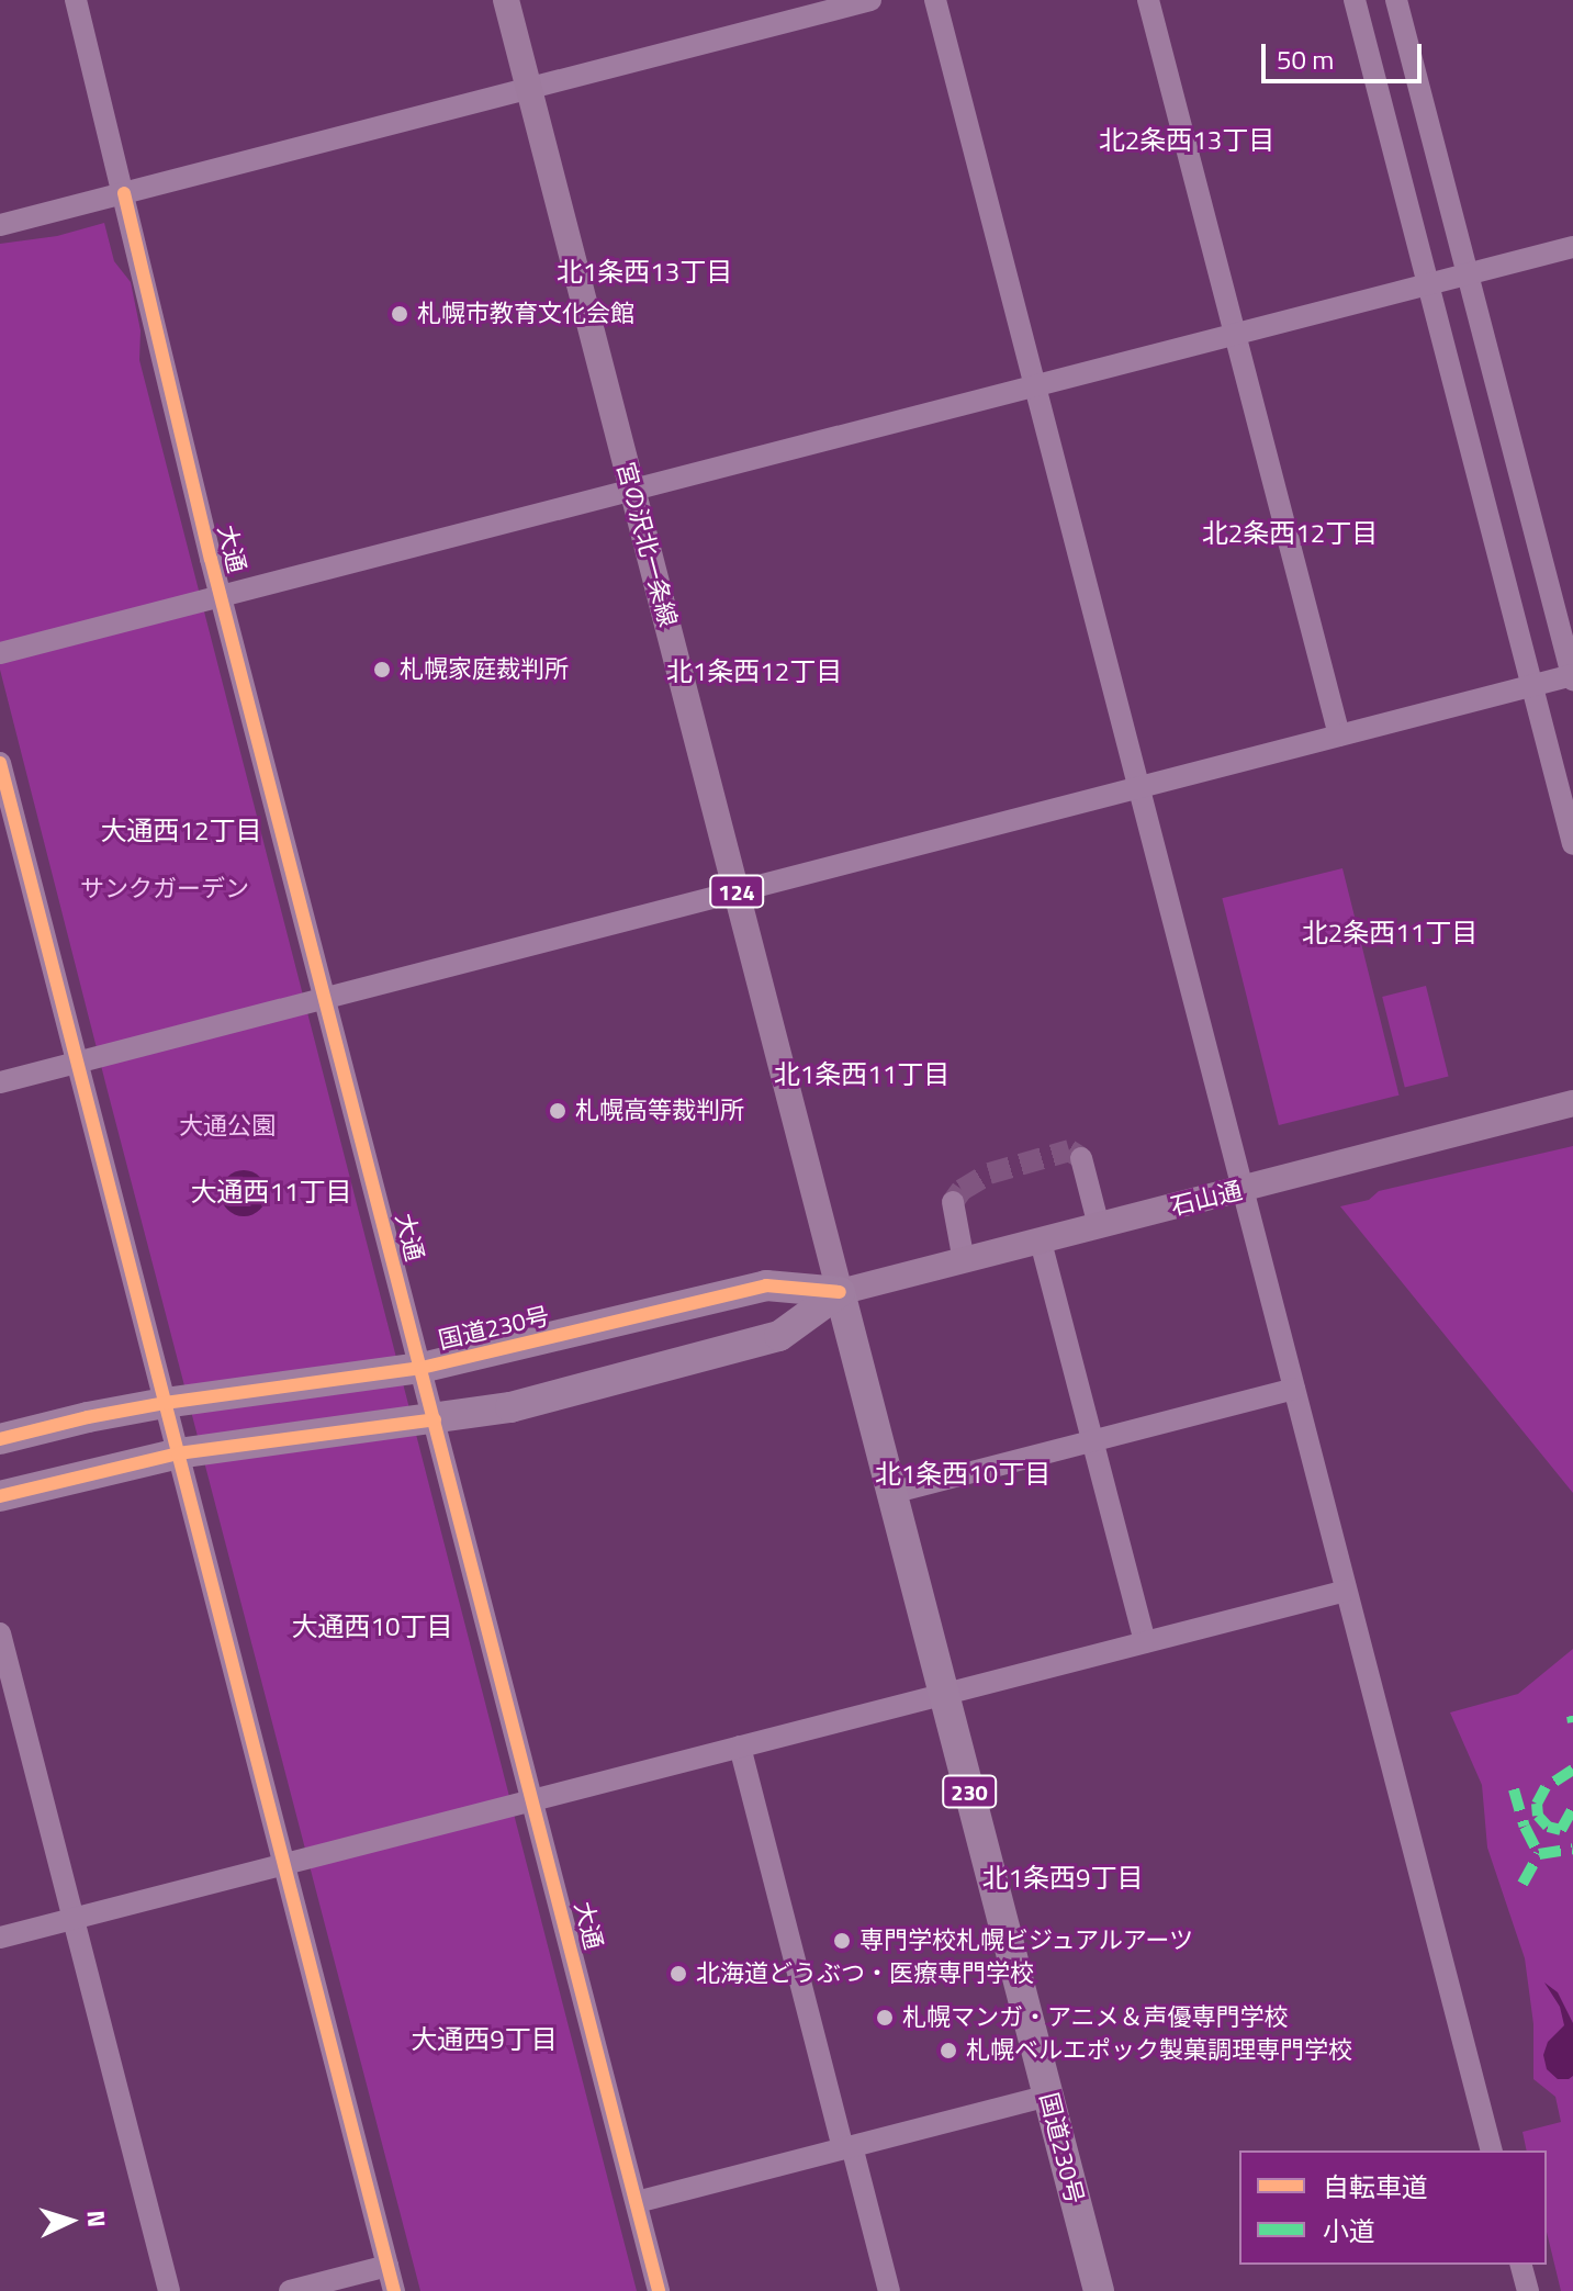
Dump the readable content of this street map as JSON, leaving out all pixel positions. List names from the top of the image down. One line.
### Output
{"streets":{"highway":["国道230号","230"],"main road":["宮の沢北一条線","124","石山通"],"street":["大通"]},"crossings":[["宮の沢北一条線","石山通"],["宮の沢北一条線","国道230号"],["大通","国道230号"],["石山通","国道230号"]],"districts":["北2条西13丁目","北1条西13丁目","北2条西12丁目","北1条西12丁目","大通西12丁目","北2条西11丁目","北1条西11丁目","大通西11丁目","北1条西10丁目","大通西10丁目","北1条西9丁目","大通西9丁目"],"parks":["サンクガーデン","大通公園"],"places":["札幌市教育文化会館","札幌家庭裁判所","札幌高等裁判所","専門学校札幌ビジュアルアーツ","北海道どうぶつ・医療専門学校","札幌マンガ・アニメ＆声優専門学校","札幌ベルエポック製菓調理専門学校"],"legend":["自転車道","小道"],"scale_bar":"50 m","north":"right"}
